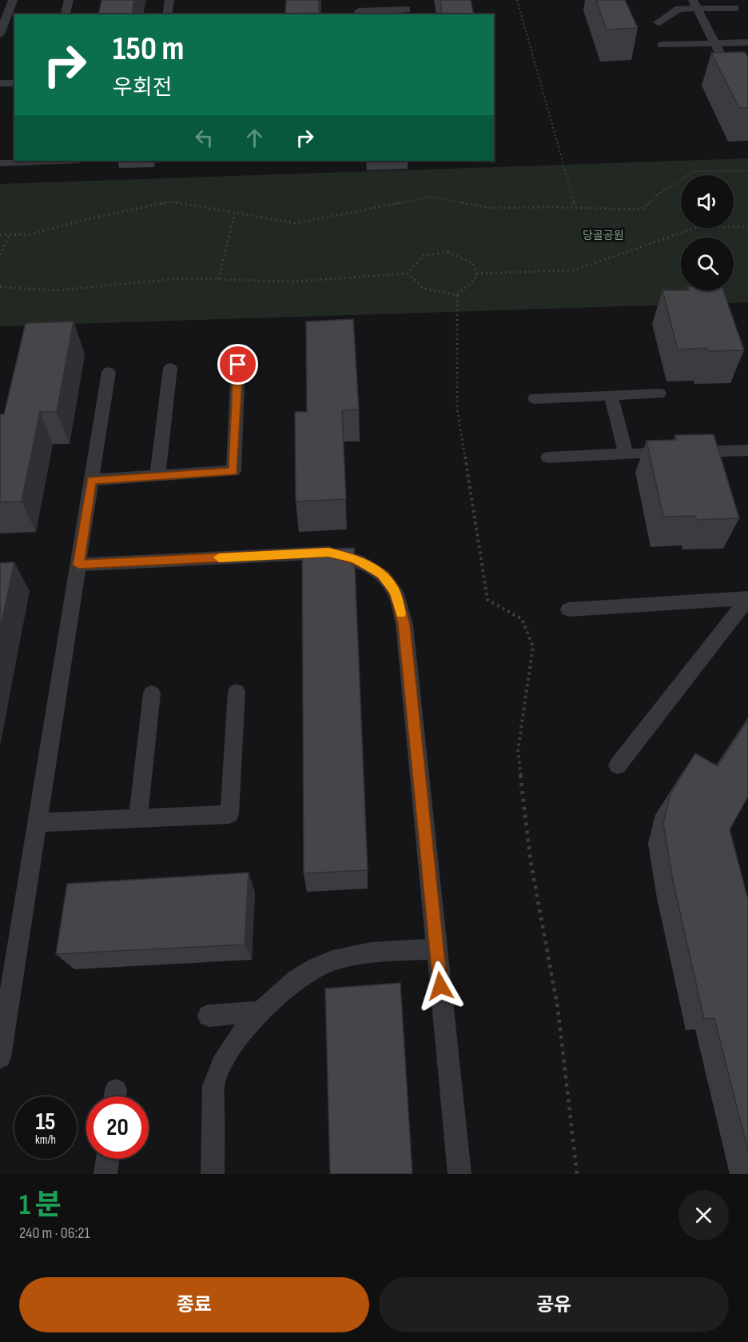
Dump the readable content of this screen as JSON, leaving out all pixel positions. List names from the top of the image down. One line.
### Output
{"parks":["당골공원"],"page":{"turn":["150 m","우회전"],"speed":"15 km/h","limit":"20","heading":["1 분","240 m · 06:21"],"buttons":["종료","공유"]}}
